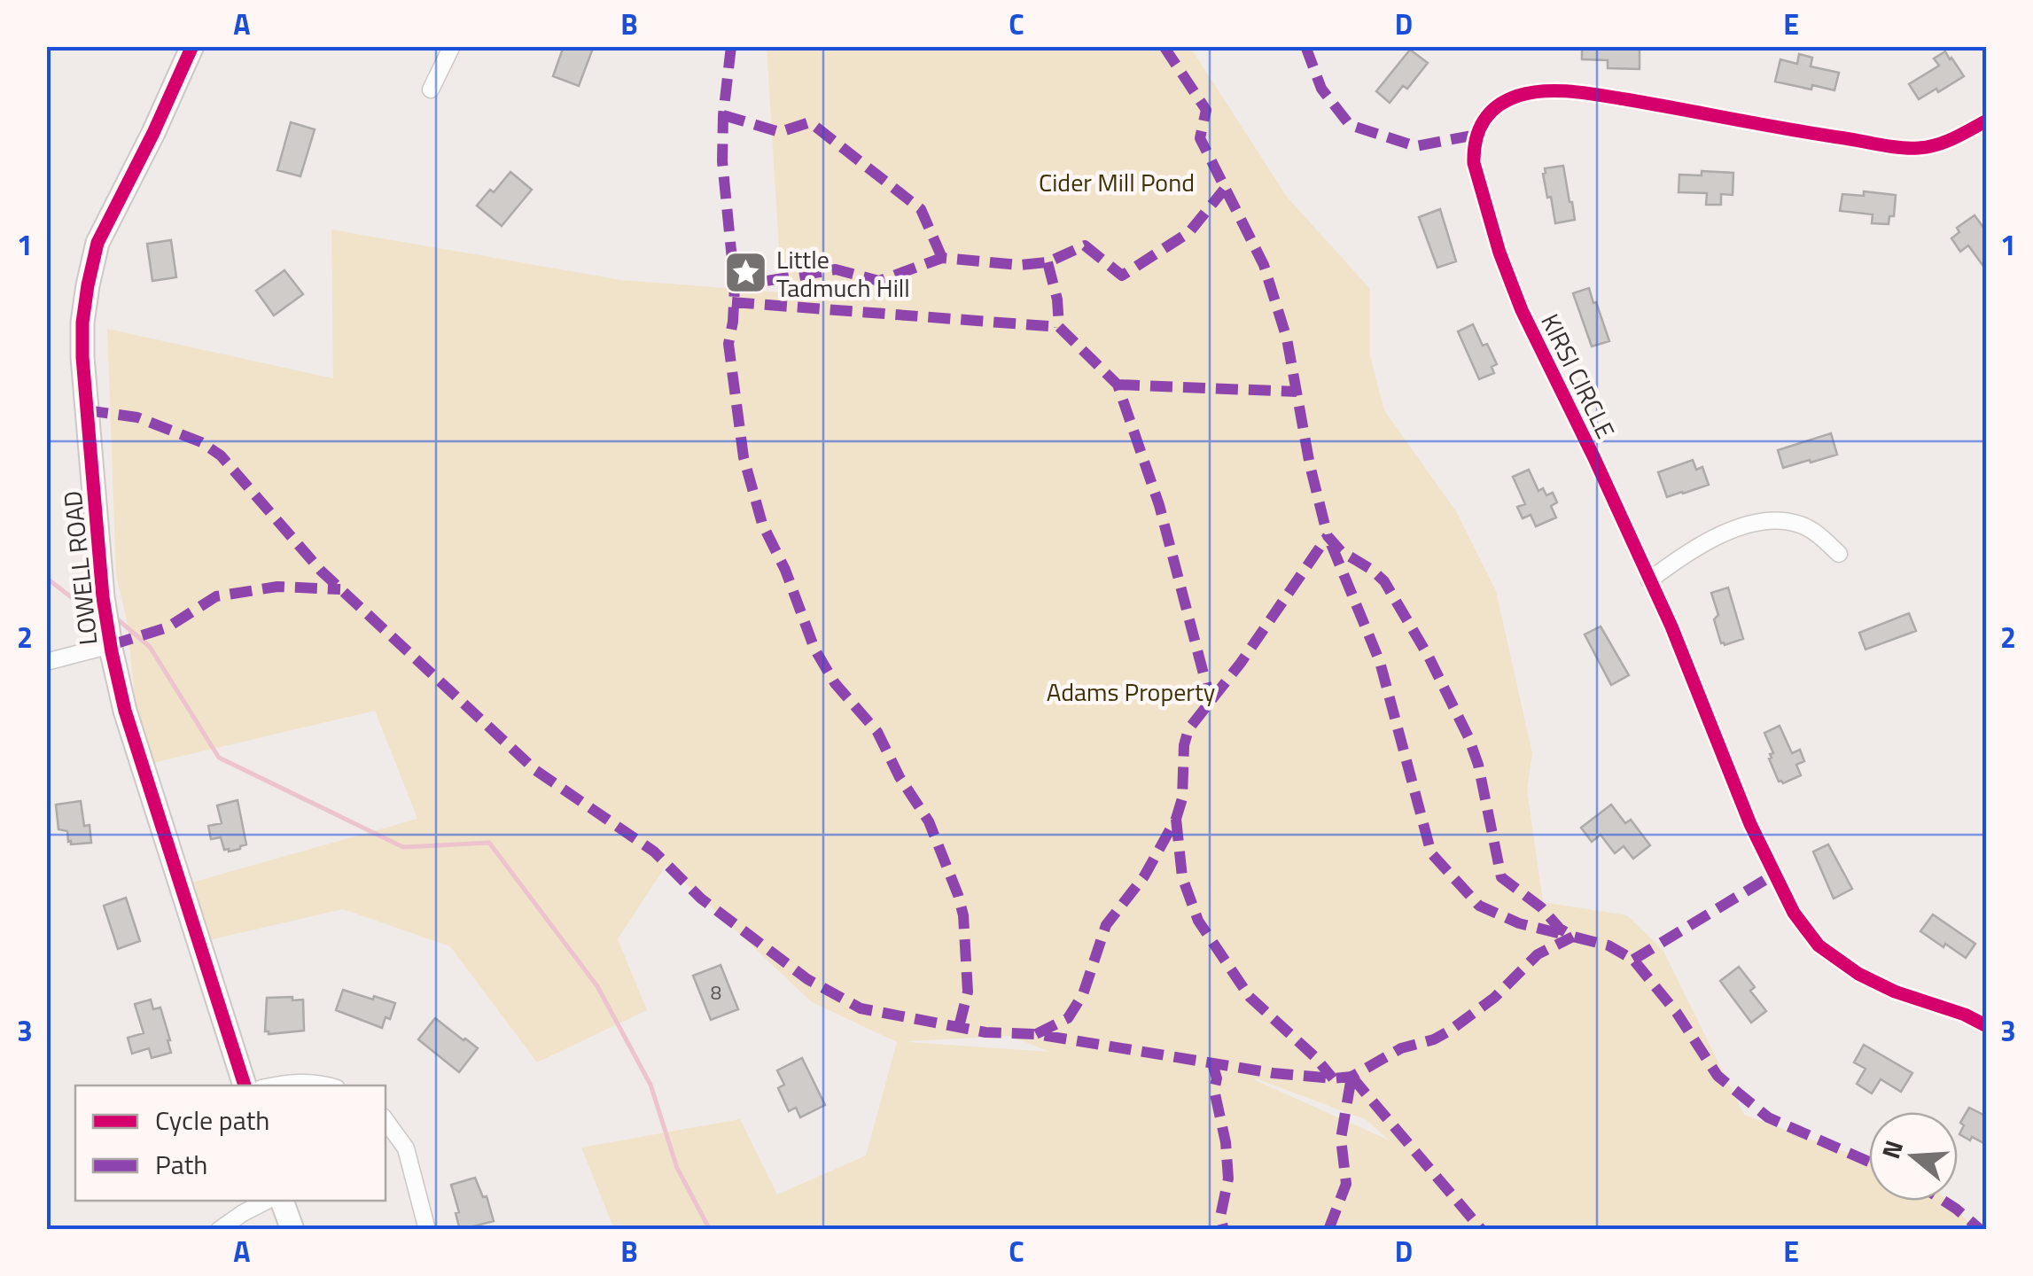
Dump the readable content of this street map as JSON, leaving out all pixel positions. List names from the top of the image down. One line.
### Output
{"streets":{"street":["KIRSI CIRCLE","LOWELL ROAD"]},"parks":["Cider Mill Pond","Adams Property"],"places":{"place":["Little Tadmuch Hill"]},"house_numbers":["8"],"legend":["Cycle path","Path"],"north":"left","grid":{"columns":["A","B","C","D","E"],"rows":["1","2","3"]}}
